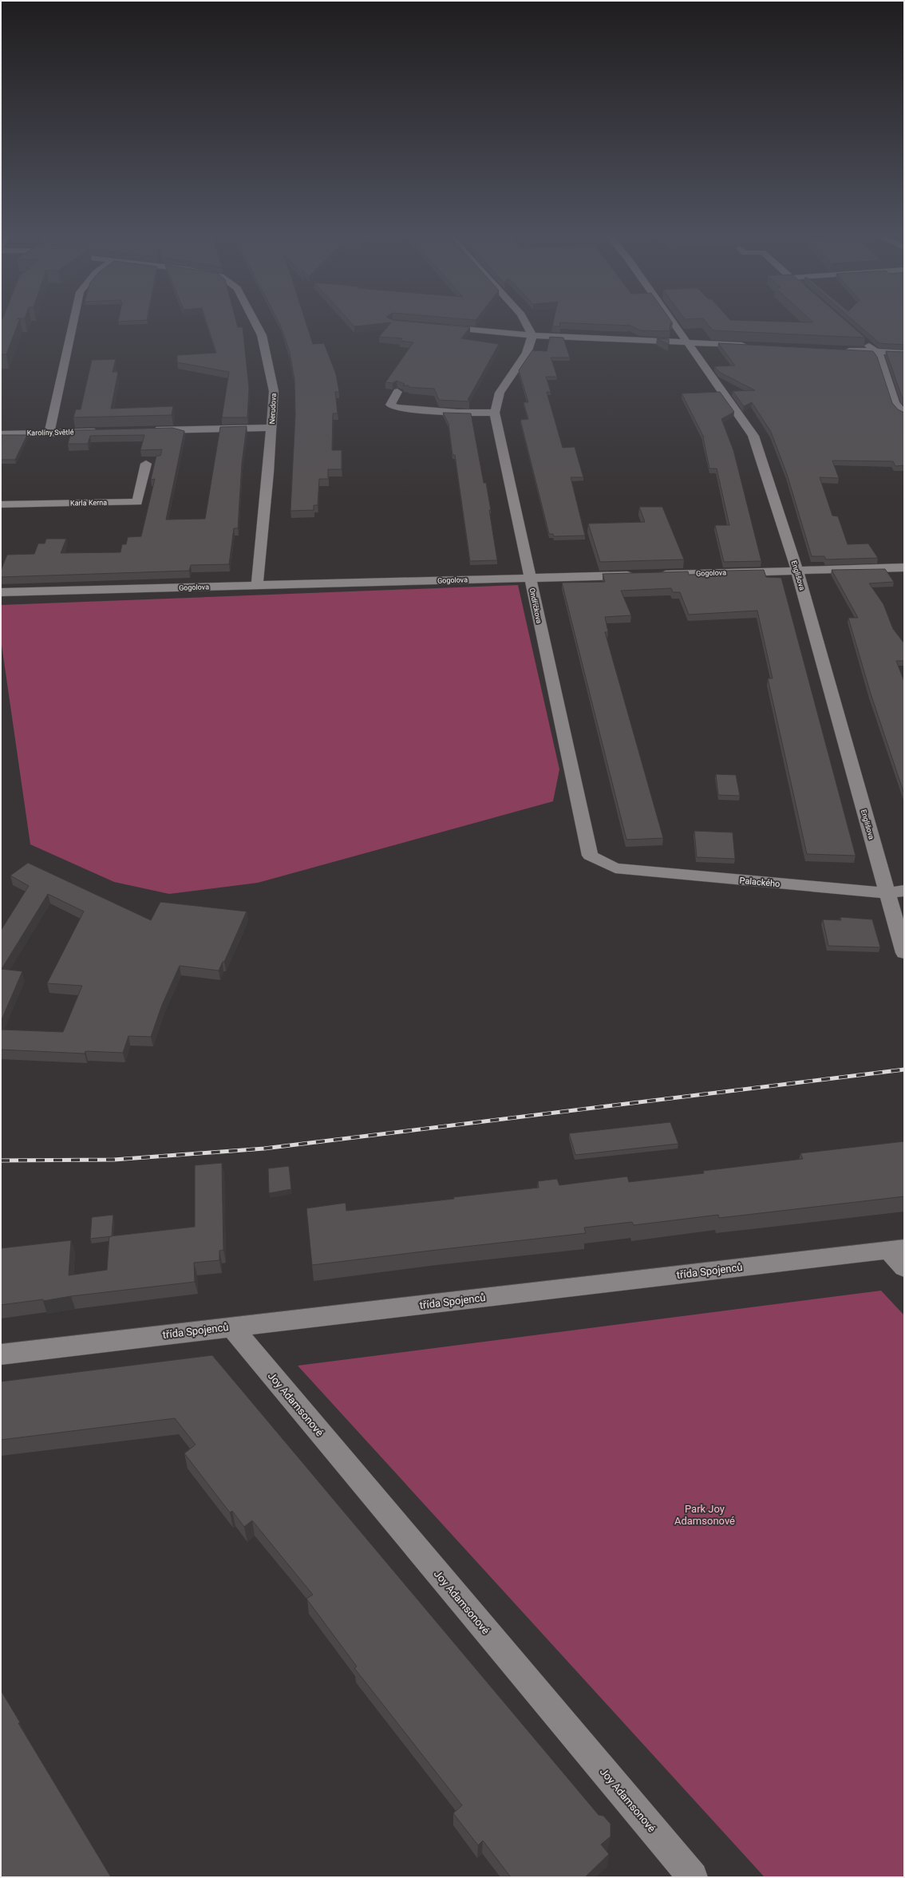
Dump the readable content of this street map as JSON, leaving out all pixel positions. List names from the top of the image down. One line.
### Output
{"streets":{"street":["Nerudova","Karolíny Světlé","Karla Kerna","Gogolova","Englišova","Ondříčkova","Palackého","třída Spojenců","Joy Adamsonové"]},"crossings":[["Nerudova","Gogolova"],["Gogolova","Englišova"],["Gogolova","Ondříčkova"],["Englišova","Palackého"],["Ondříčkova","Palackého"],["třída Spojenců","Joy Adamsonové"]],"parks":["Park Joy Adamsonové"]}
